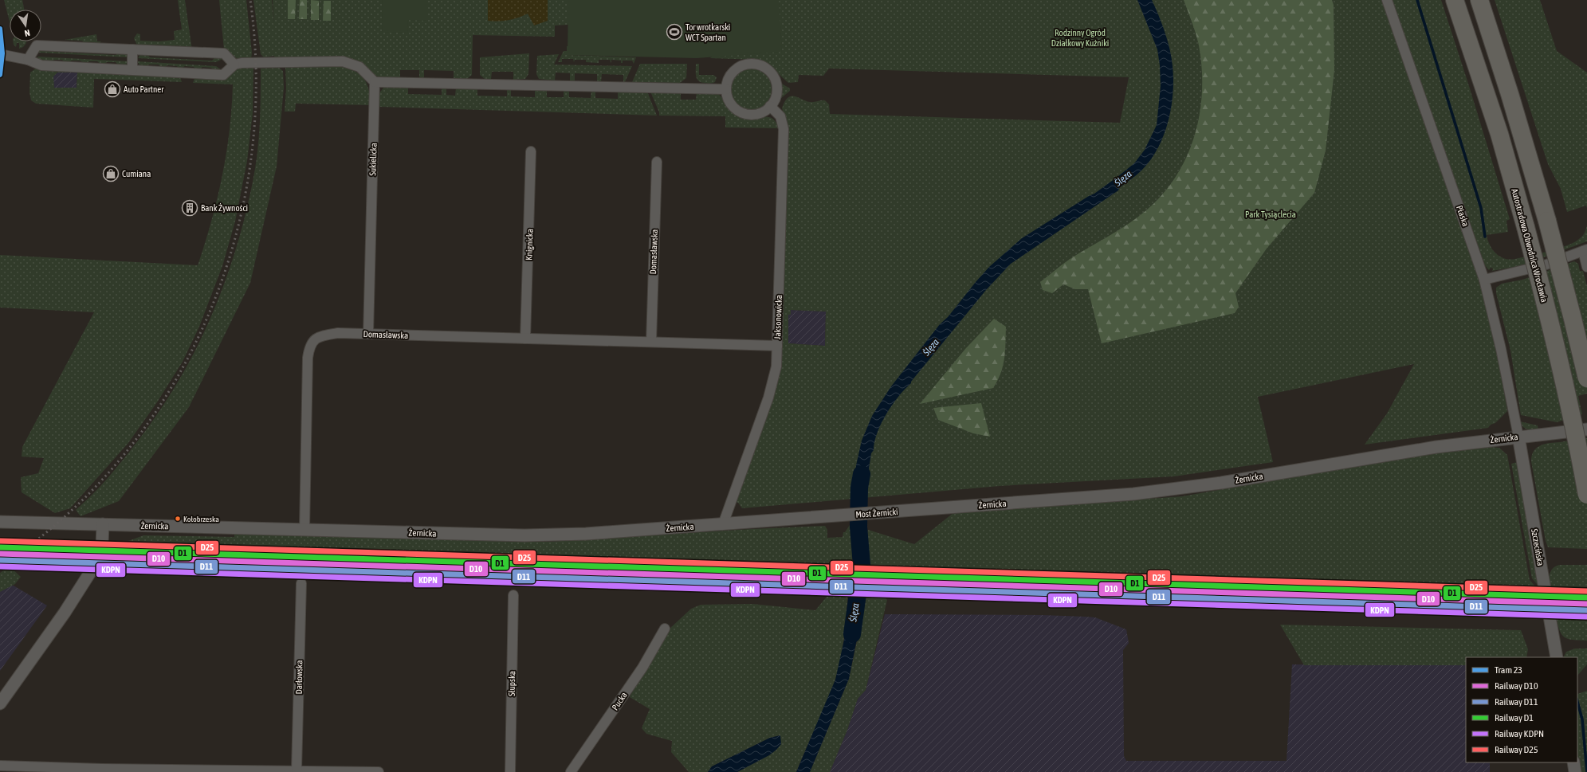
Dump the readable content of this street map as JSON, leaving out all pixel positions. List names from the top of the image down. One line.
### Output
{"streets":{"highway":["Autostradowa Obwodnica Wrocławia"],"street":["Sukielicka","Płaska","Knignicka","Domasławska","Jaksonowicka","Żernicka","Most Żernicki","Szczecińska","Darłowska","Słupska","Pucka"]},"crossings":[["Sukielicka","Domasławska"],["Płaska","Żernicka"],["Płaska","Szczecińska"],["Knignicka","Domasławska"],["Domasławska","Jaksonowicka"],["Domasławska","Żernicka"],["Jaksonowicka","Żernicka"],["Żernicka","Most Żernicki"],["Żernicka","Szczecińska"]],"water":["Ślęza"],"parks":["Rodzinny Ogród Działkowy Kuźniki","Park Tysiąclecia"],"places":{"sports":["Tor wrotkarski WCT Spartan"],"shop":["Auto Partner","Cumiana"],"building":["Bank Żywności"],"other":["Kołobrzeska"]},"lines":["tram line 23","rail line D25","rail line D1","rail line D10","rail line D11","rail line KDPN"],"legend":["Tram 23","Railway D10","Railway D11","Railway D1","Railway KDPN","Railway D25"],"north":"bottom"}
